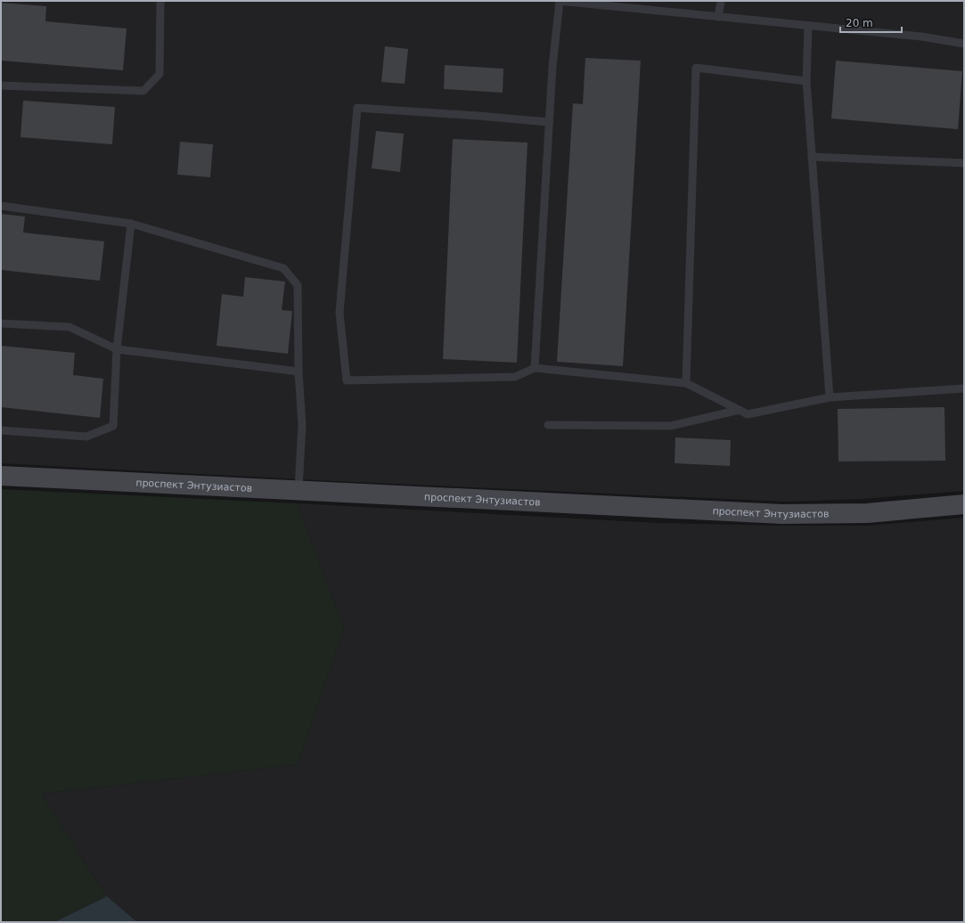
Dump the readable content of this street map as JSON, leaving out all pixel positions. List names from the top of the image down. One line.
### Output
{"streets":{"street":["проспект Энтузиастов"]},"scale_bar":"20 m"}
